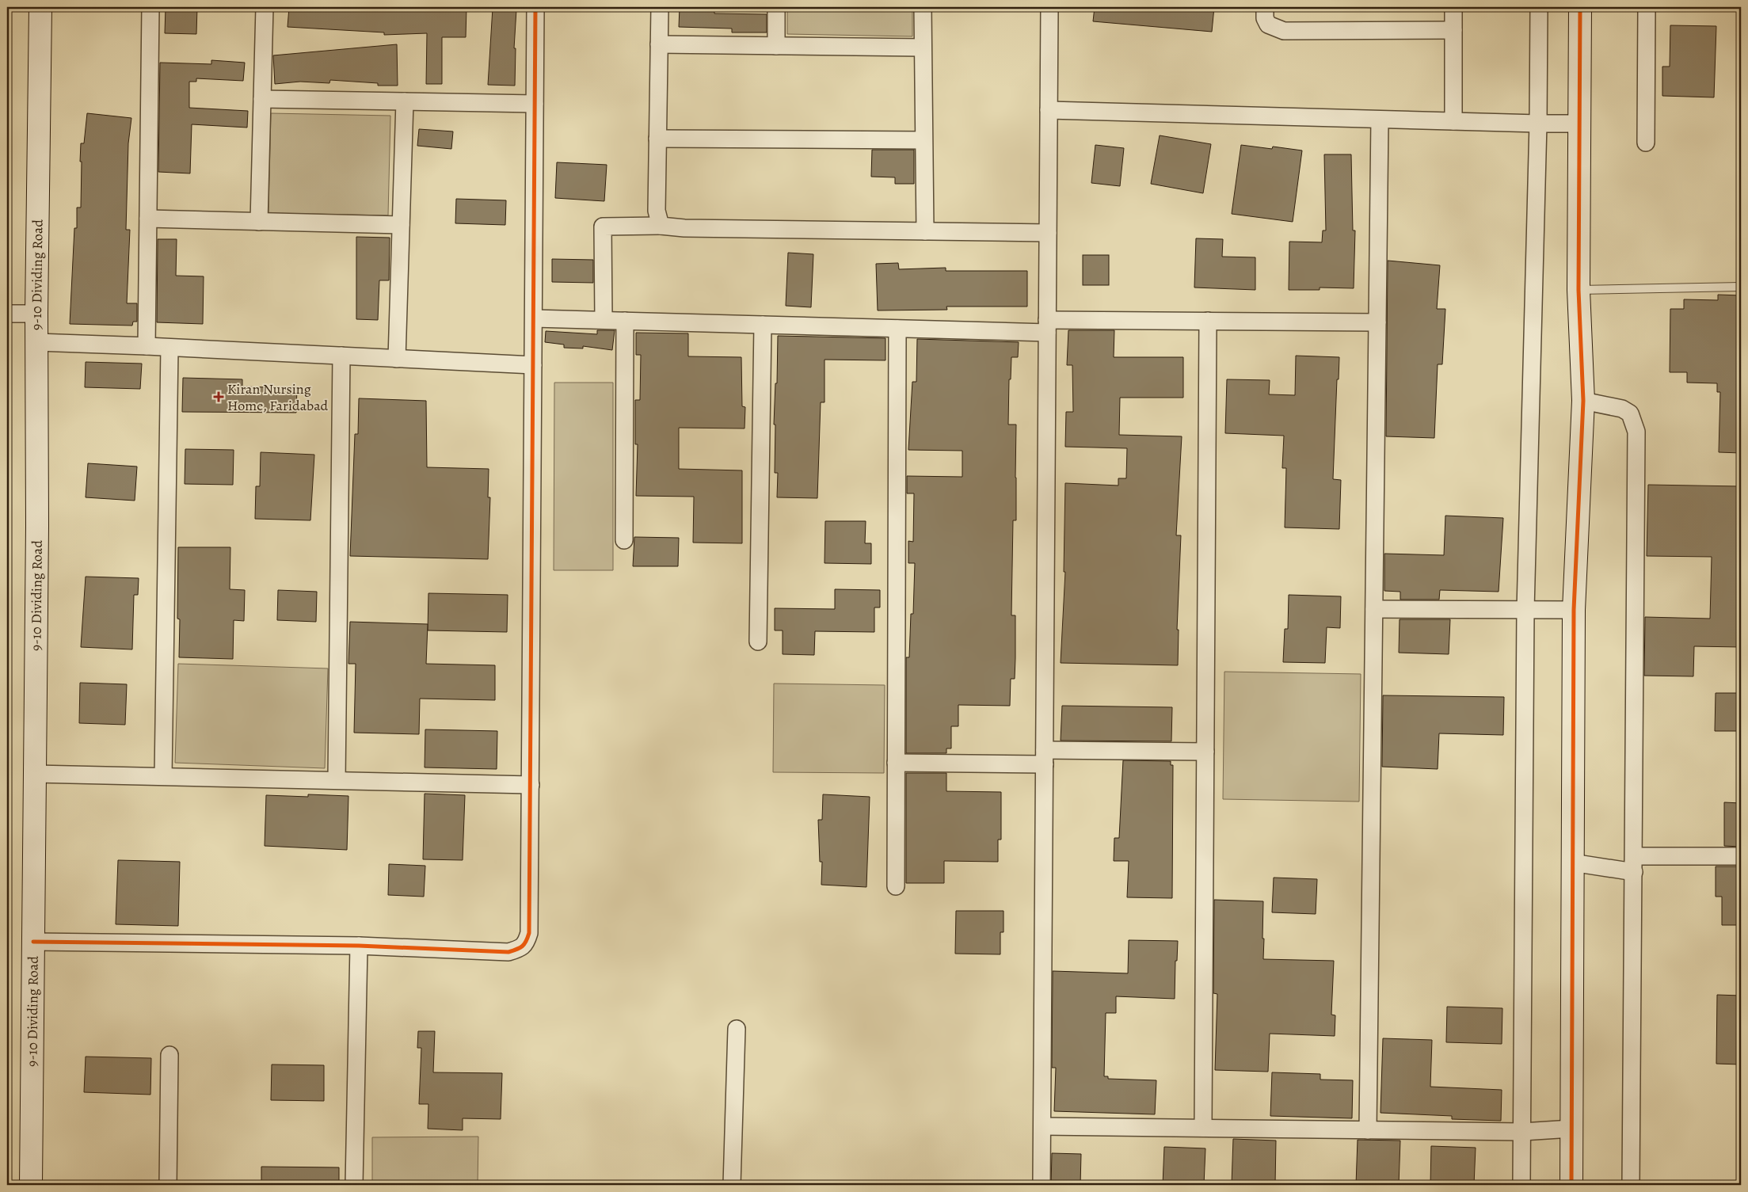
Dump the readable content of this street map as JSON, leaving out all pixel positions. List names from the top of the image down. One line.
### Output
{"streets":{"street":["9-10 Dividing Road"]},"places":{"health":["Kiran Nursing Home, Faridabad"]}}
